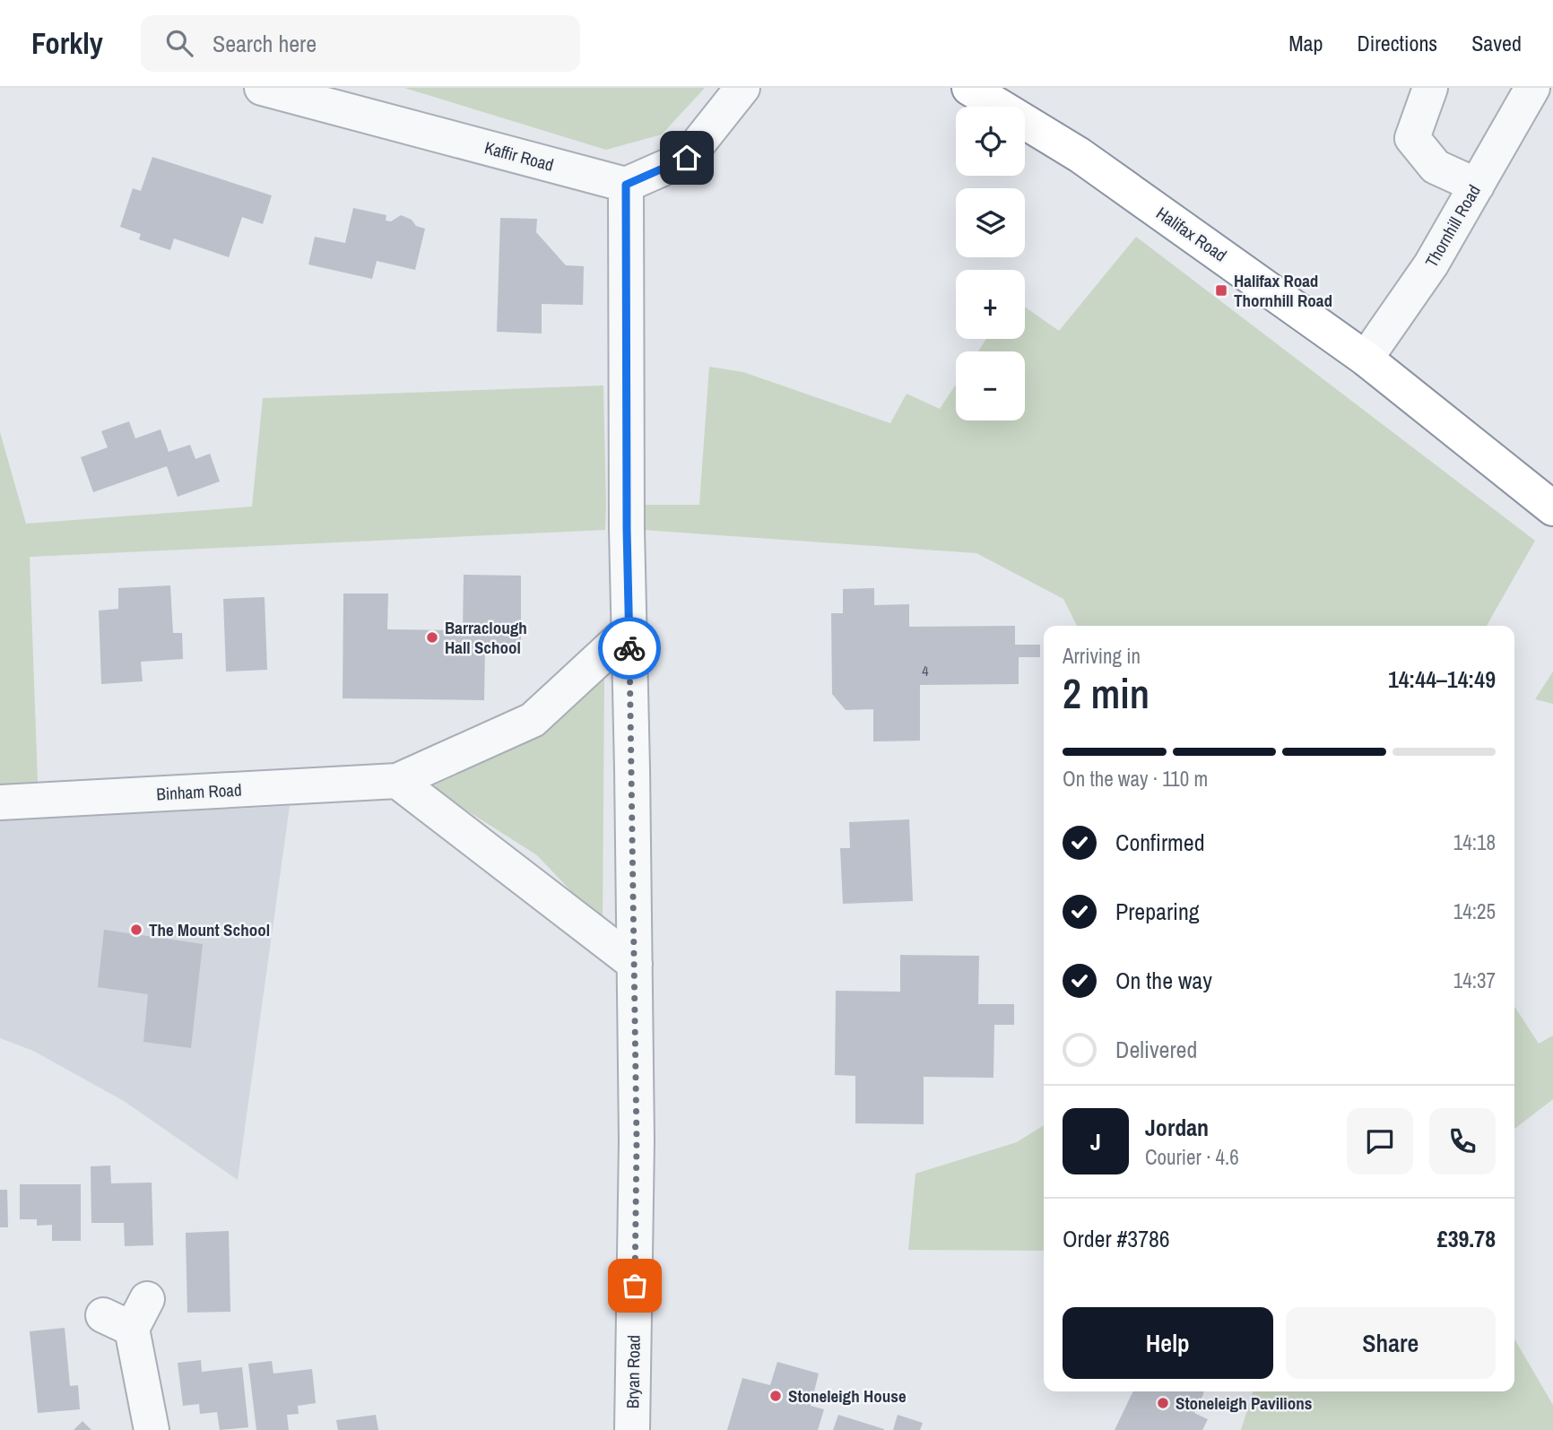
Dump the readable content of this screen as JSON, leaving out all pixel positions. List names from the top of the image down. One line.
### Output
{"streets":{"highway":["Halifax Road"],"street":["Kaffir Road","Thornhill Road","Binham Road","Bryan Road"]},"crossings":[["Kaffir Road","Bryan Road"],["Thornhill Road","Halifax Road"],["Binham Road","Bryan Road"]],"places":{"transit":["Halifax Road Thornhill Road"],"other":["Barraclough Hall School","The Mount School","Stoneleigh House","Stoneleigh Pavilions"]},"house_numbers":["4"],"page":{"header":"Forkly","search":"Search here","nav":["Map","Directions","Saved"],"map_buttons":["+","−"],"heading":["2 min","Arriving in","14:44–14:49"],"panel":["Jordan","Courier · 4.6","Order #3786","£39.78"],"bar":"On the way · 110 m","list":[["Confirmed","14:18"],["Preparing","14:25"],["On the way","14:37"],"Delivered"],"round":"J","buttons":["Help","Share"]}}
